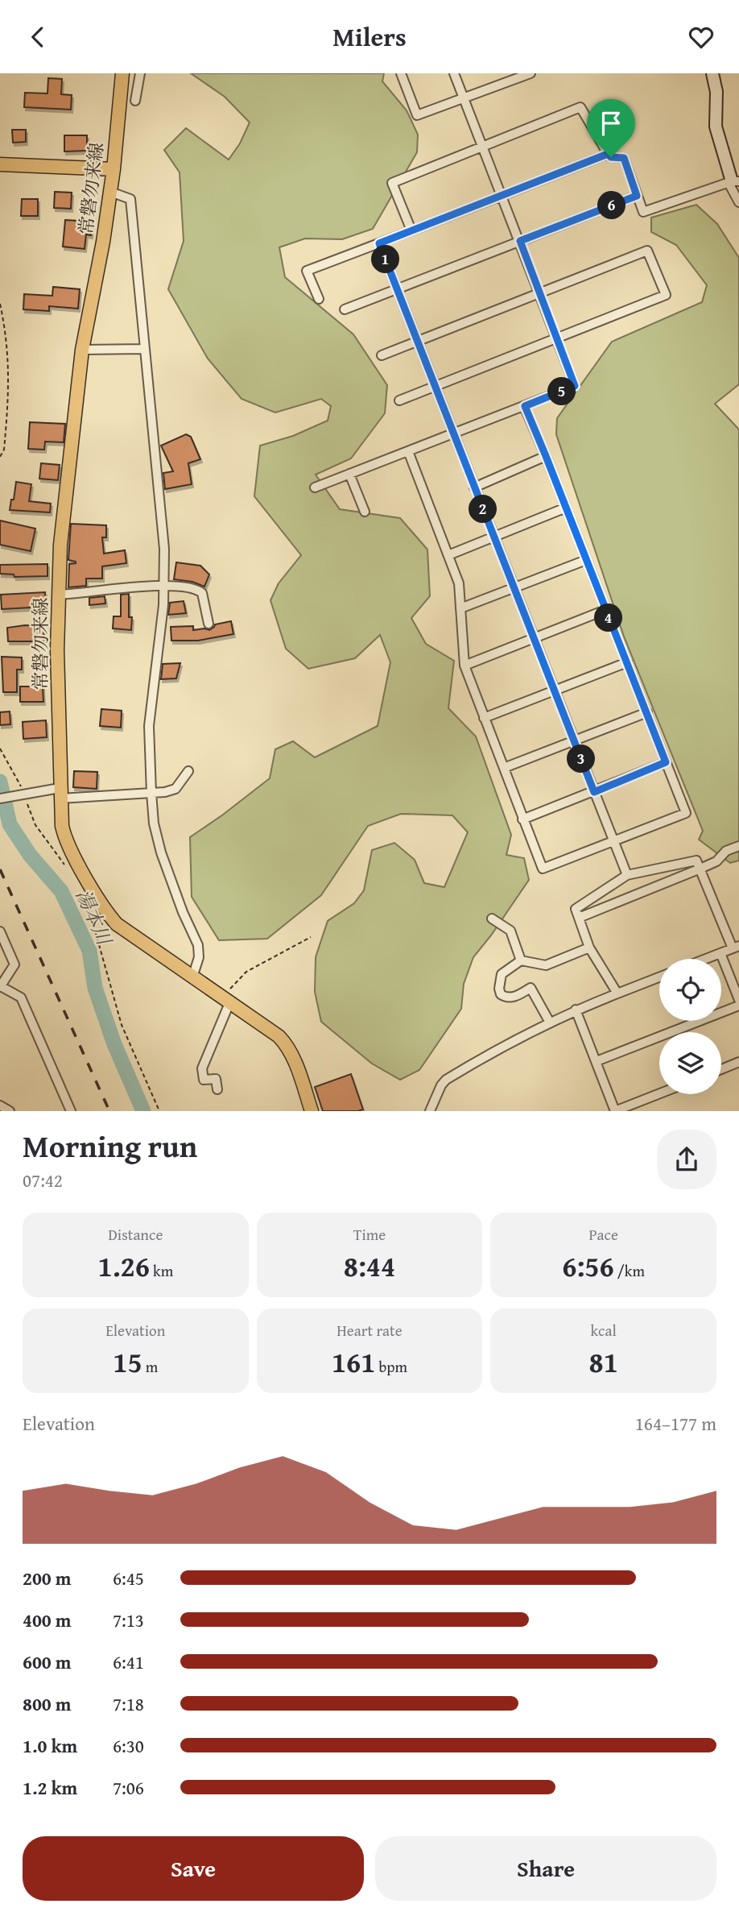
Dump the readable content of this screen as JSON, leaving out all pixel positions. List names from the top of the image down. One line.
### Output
{"streets":{"main road":["常磐勿来線"]},"water":["湯本川"],"page":{"header":"Milers","pins":["6","1","5","2","4","3"],"heading":["Morning run","07:42"],"stats":[["Distance","1.26 km"],["Time","8:44"],["Pace","6:56 /km"],["Elevation","15 m"],["Heart rate","161 bpm"],["kcal","81"]],"chart":["Elevation","164–177 m"],"list":[{"name":"200 m","note":"6:45"},{"name":"400 m","note":"7:13"},{"name":"600 m","note":"6:41"},{"name":"800 m","note":"7:18"},{"name":"1.0 km","note":"6:30"},{"name":"1.2 km","note":"7:06"}],"buttons":["Save","Share"]}}
